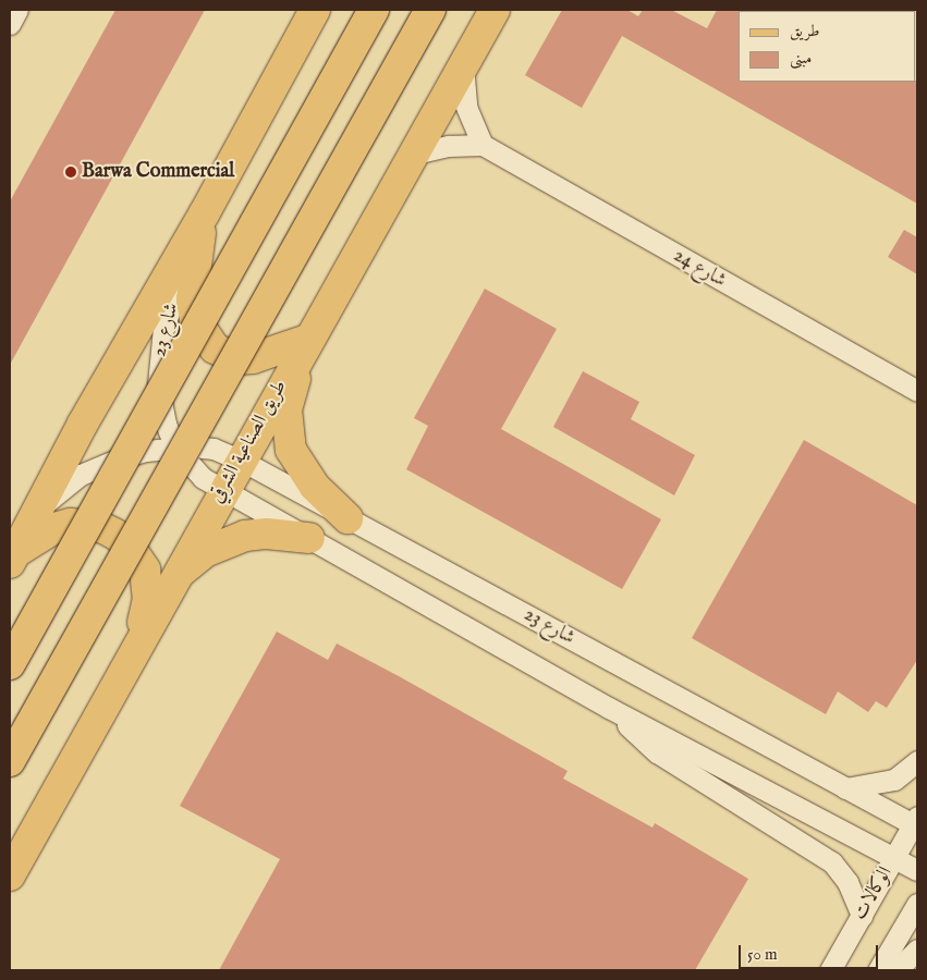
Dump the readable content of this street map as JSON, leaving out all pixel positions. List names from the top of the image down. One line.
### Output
{"streets":{"main road":["طريق الصناعية الشرقي"],"street":["شارع 24","شارع 23","الوكالات"]},"crossings":[["شارع 23","طريق الصناعية الشرقي"],["شارع 23","الوكالات"]],"places":["Barwa Commercial"],"legend":["طريق","مبنى"],"scale_bar":"50 m"}
